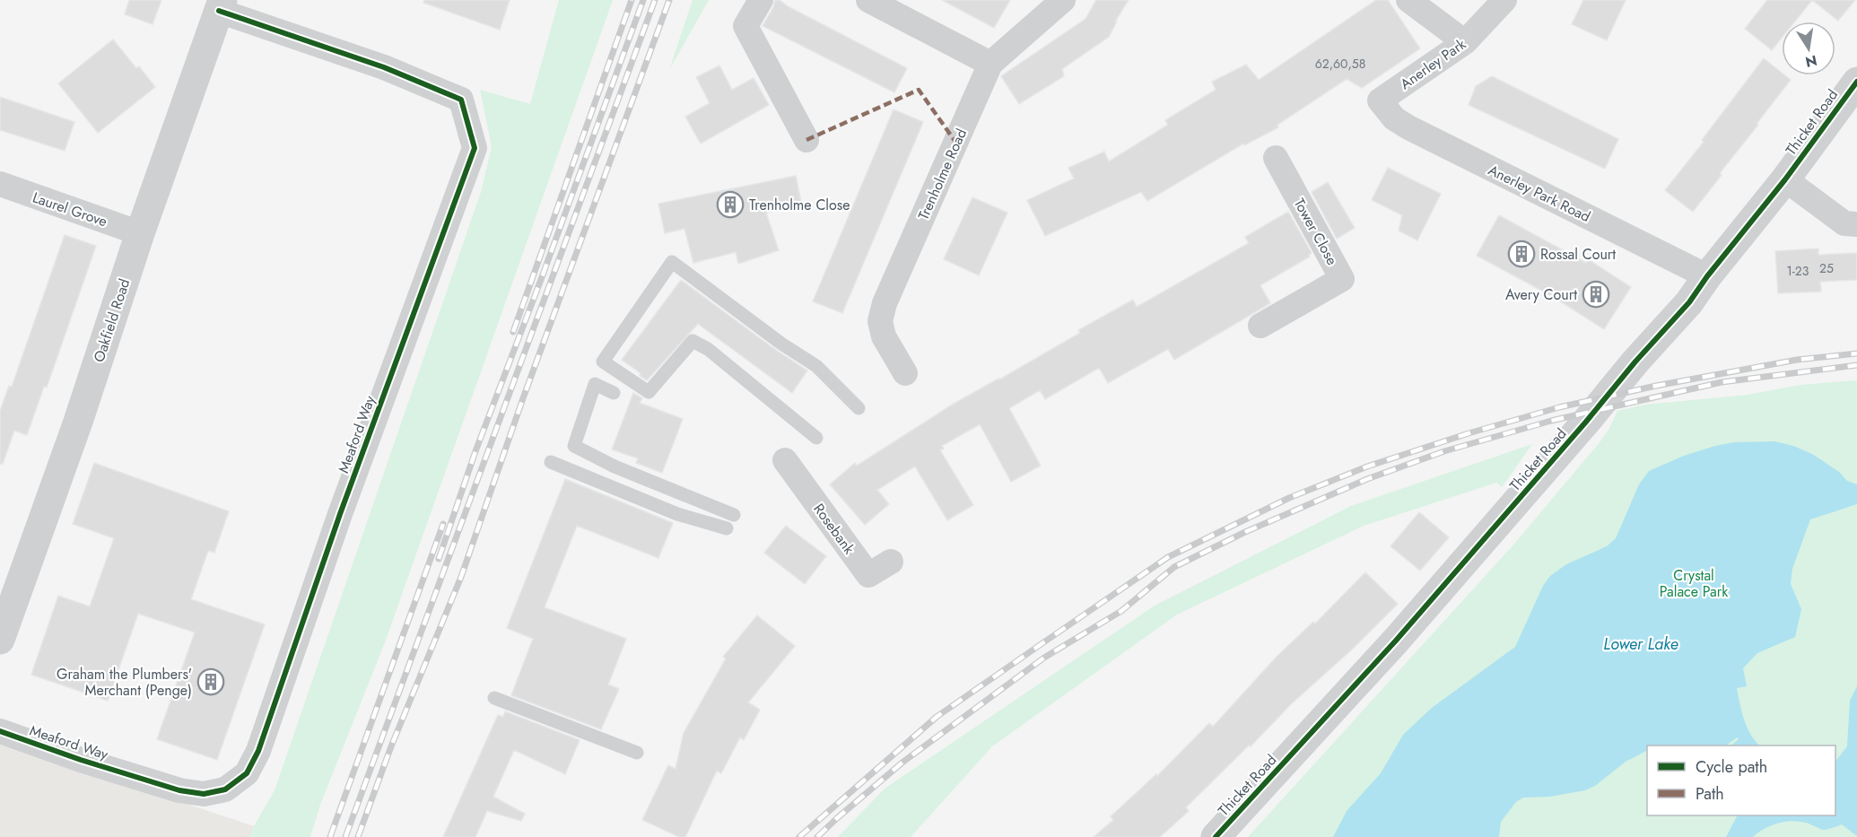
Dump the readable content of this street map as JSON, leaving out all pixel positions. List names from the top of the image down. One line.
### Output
{"streets":{"street":["Anerley Park","Thicket Road","Trenholme Road","Anerley Park Road","Laurel Grove","Tower Close","Oakfield Road","Meaford Way","Rosebank"]},"crossings":[["Anerley Park","Anerley Park Road"],["Thicket Road","Anerley Park Road"],["Laurel Grove","Oakfield Road"],["Oakfield Road","Meaford Way"]],"water":["Lower Lake"],"parks":["Crystal Palace Park"],"places":{"building":["Trenholme Close","Rossal Court","Avery Court","Graham the Plumbers' Merchant (Penge)"]},"house_numbers":["62,60,58","25","1-23"],"legend":["Cycle path","Path"],"north":"bottom"}
